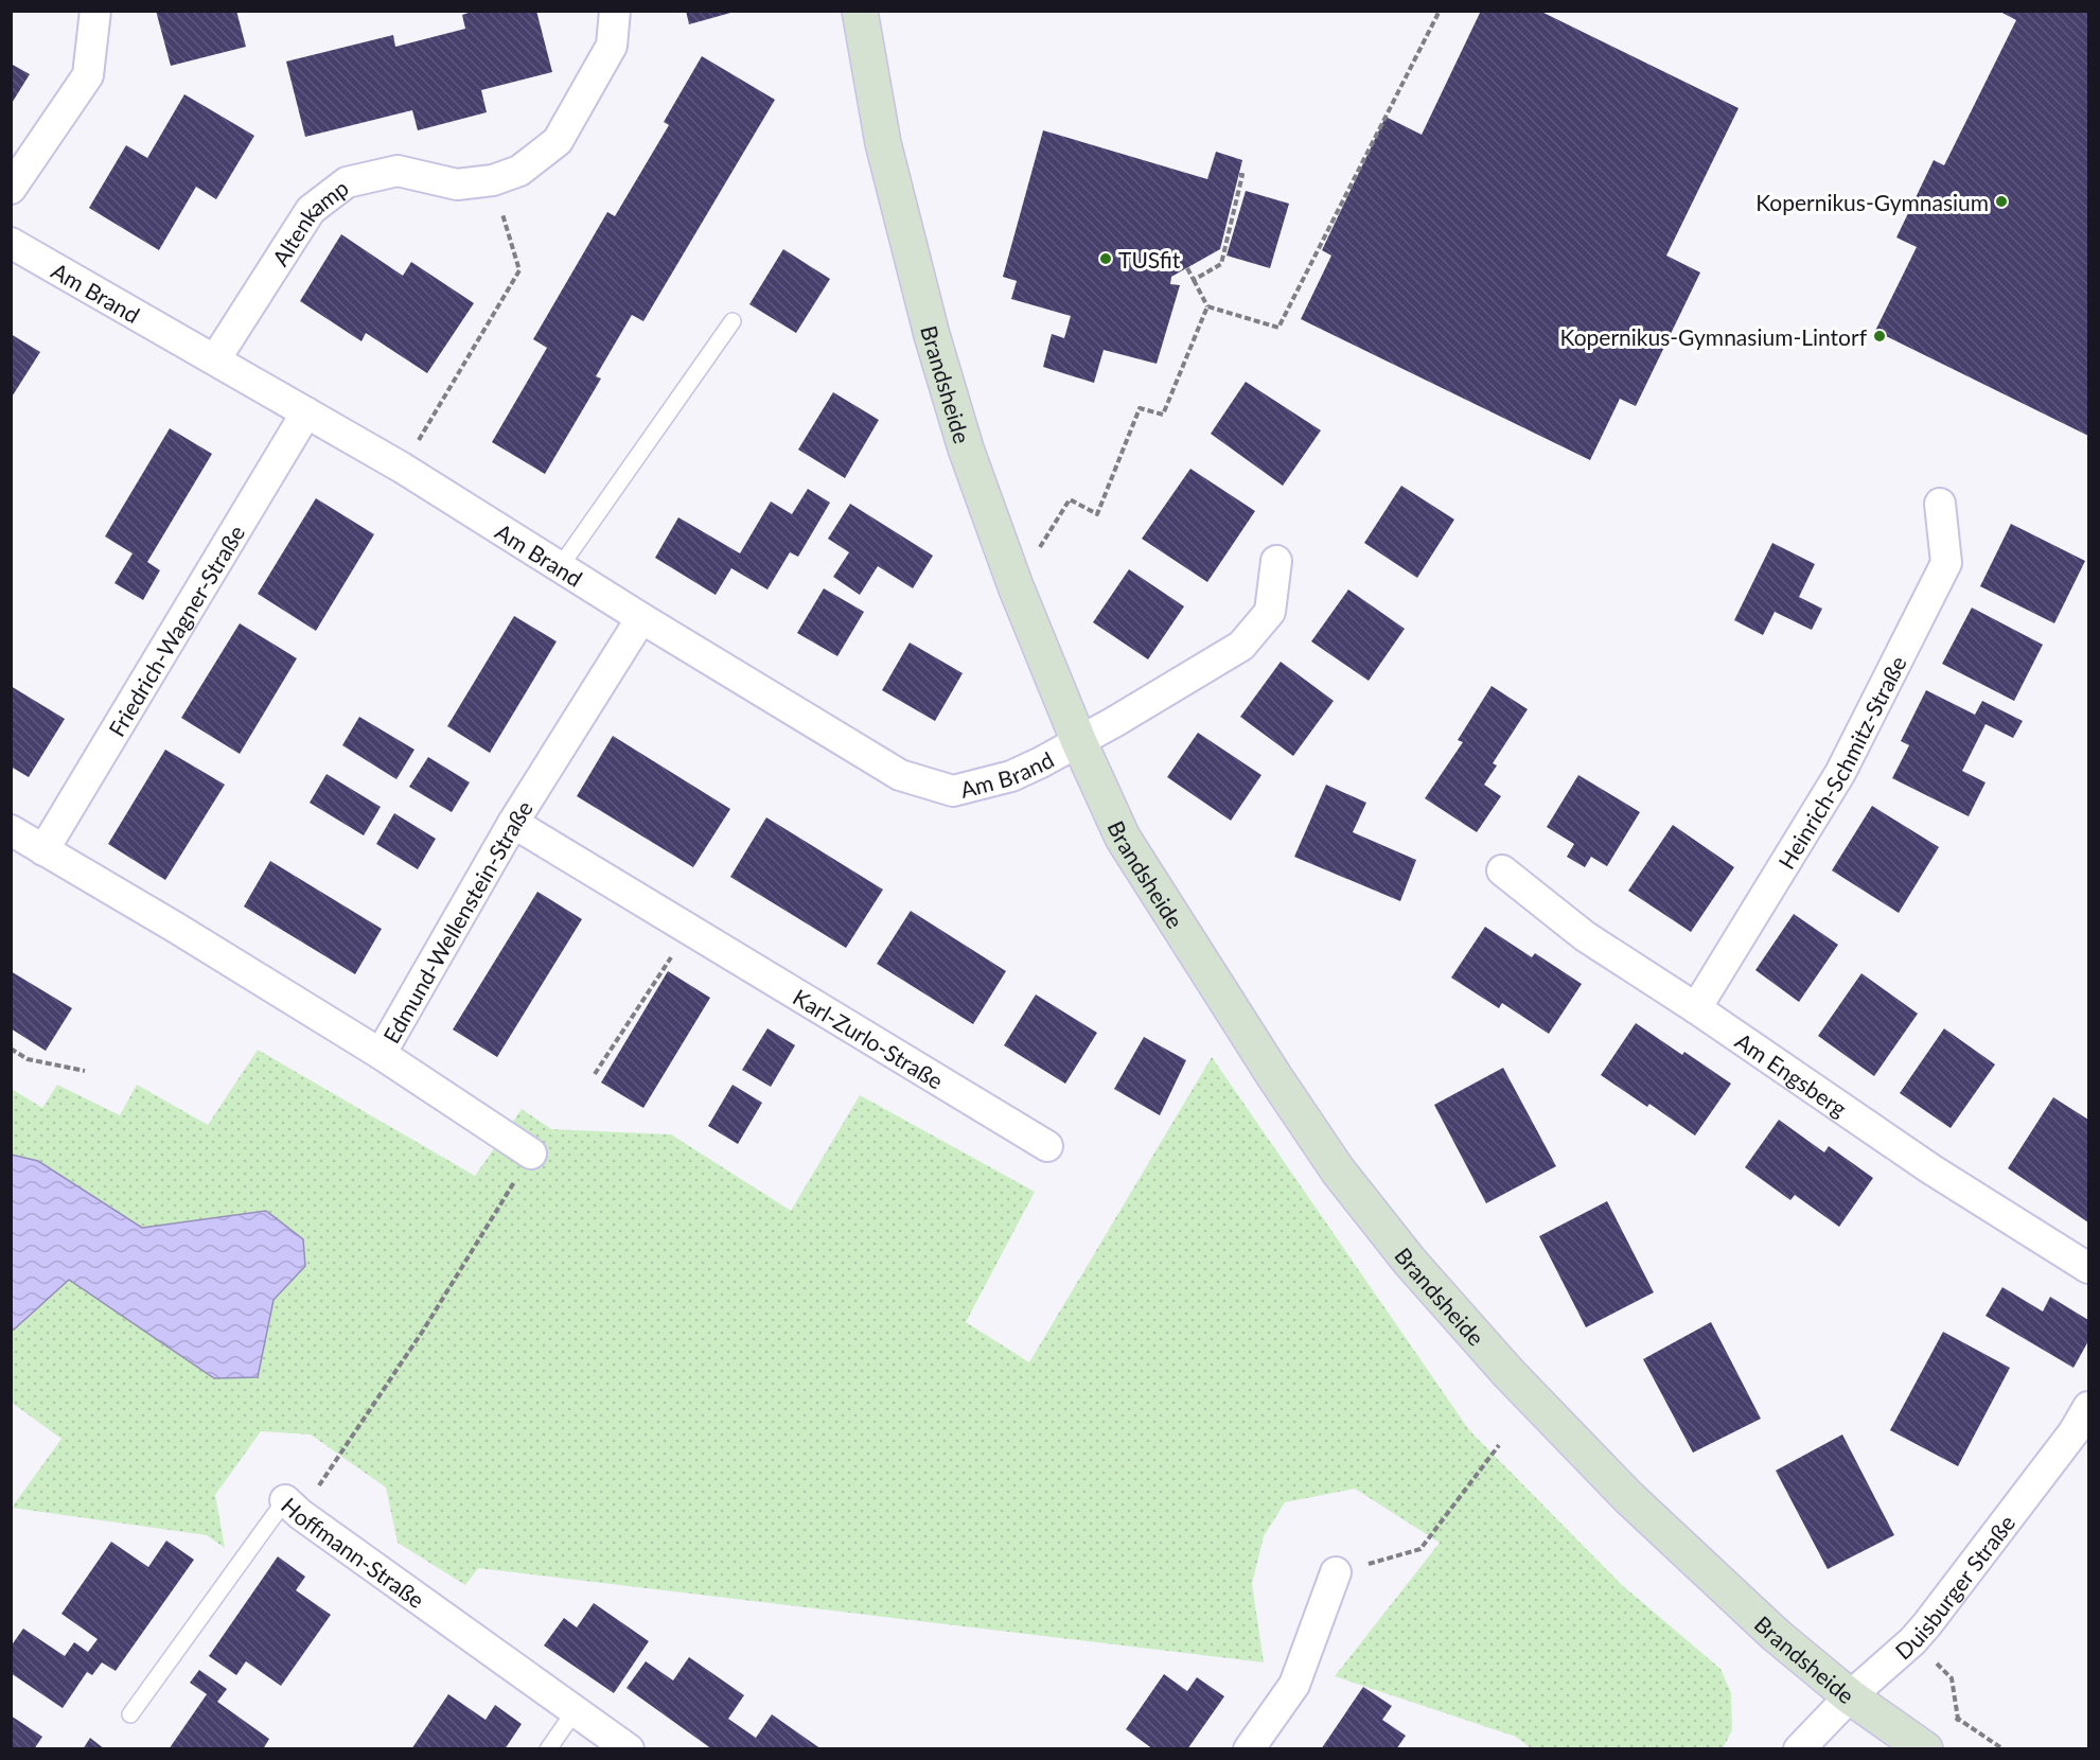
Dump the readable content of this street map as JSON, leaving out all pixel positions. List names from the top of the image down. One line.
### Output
{"streets":{"main road":["Brandsheide"],"street":["Altenkamp","Am Brand","Friedrich-Wagner-Straße","Heinrich-Schmitz-Straße","Edmund-Wellenstein-Straße","Karl-Zurlo-Straße","Am Engsberg","Hoffmann-Straße","Duisburger Straße"]},"crossings":[["Altenkamp","Am Brand"],["Am Brand","Brandsheide"],["Am Brand","Friedrich-Wagner-Straße"],["Am Brand","Edmund-Wellenstein-Straße"],["Brandsheide","Duisburger Straße"],["Friedrich-Wagner-Straße","Edmund-Wellenstein-Straße"],["Heinrich-Schmitz-Straße","Am Engsberg"],["Edmund-Wellenstein-Straße","Karl-Zurlo-Straße"]],"places":["Kopernikus-Gymnasium","TUSfit","Kopernikus-Gymnasium-Lintorf"]}
